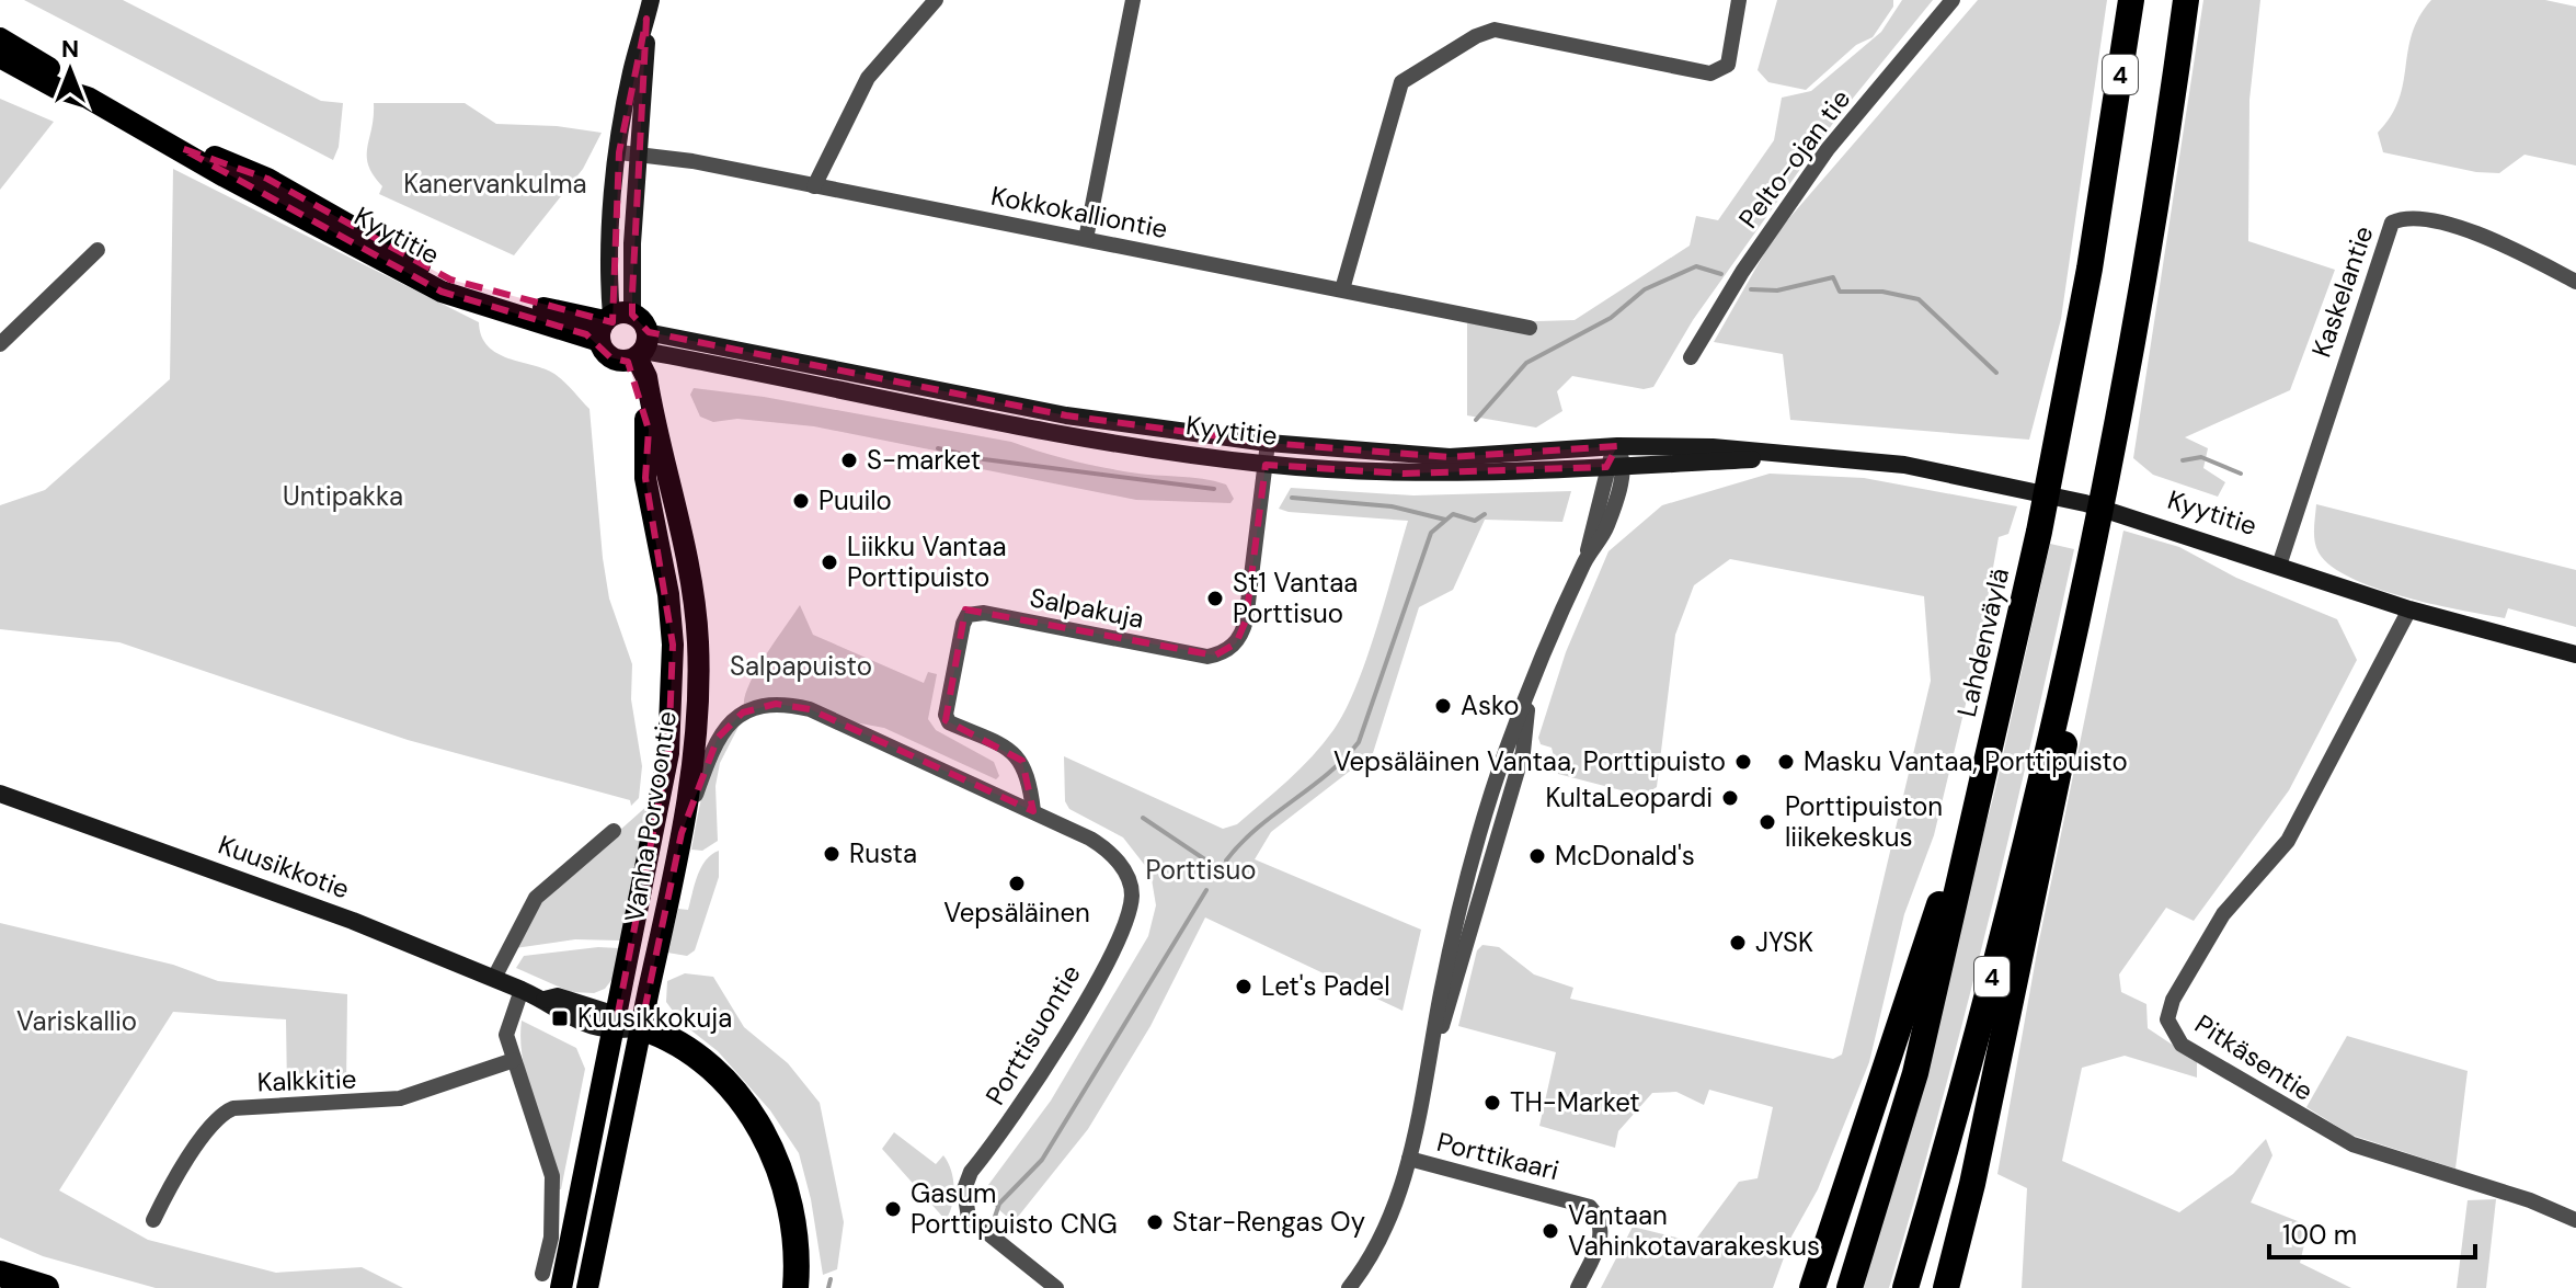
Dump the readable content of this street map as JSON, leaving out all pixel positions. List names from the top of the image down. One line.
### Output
{"streets":{"highway":["4","Lahdenväylä"],"main road":["Kyytitie","Vanha Porvoontie","Kuusikkotie"],"street":["Pelto-ojan tie","Kokkokalliontie","Kaskelantie","Salpakuja","Porttisuontie","Pitkäsentie","Kalkkitie","Porttikaari"]},"crossings":[["Kokkokalliontie","Vanha Porvoontie"],["Kyytitie","Kaskelantie"],["Kyytitie","Salpakuja"],["Kyytitie","Vanha Porvoontie"],["Kyytitie","Pitkäsentie"],["Salpakuja","Porttisuontie"],["Vanha Porvoontie","Kuusikkotie"]],"parks":["Kanervankulma","Untipakka","Salpapuisto","Porttisuo","Variskallio"],"places":{"other":["S-market","Puuilo","Liikku Vantaa Porttipuisto","St1 Vantaa Porttisuo","Asko","Vepsäläinen Vantaa, Porttipuisto","Masku Vantaa, Porttipuisto","KultaLeopardi","Porttipuiston liikekeskus","Rusta","McDonald's","Vepsäläinen","JYSK","Let's Padel","TH-Market","Gasum Porttipuisto CNG","Star-Rengas Oy","Vantaan Vahinkotavarakeskus"],"transit":["Kuusikkokuja"]},"scale_bar":"100 m","north":"top"}
